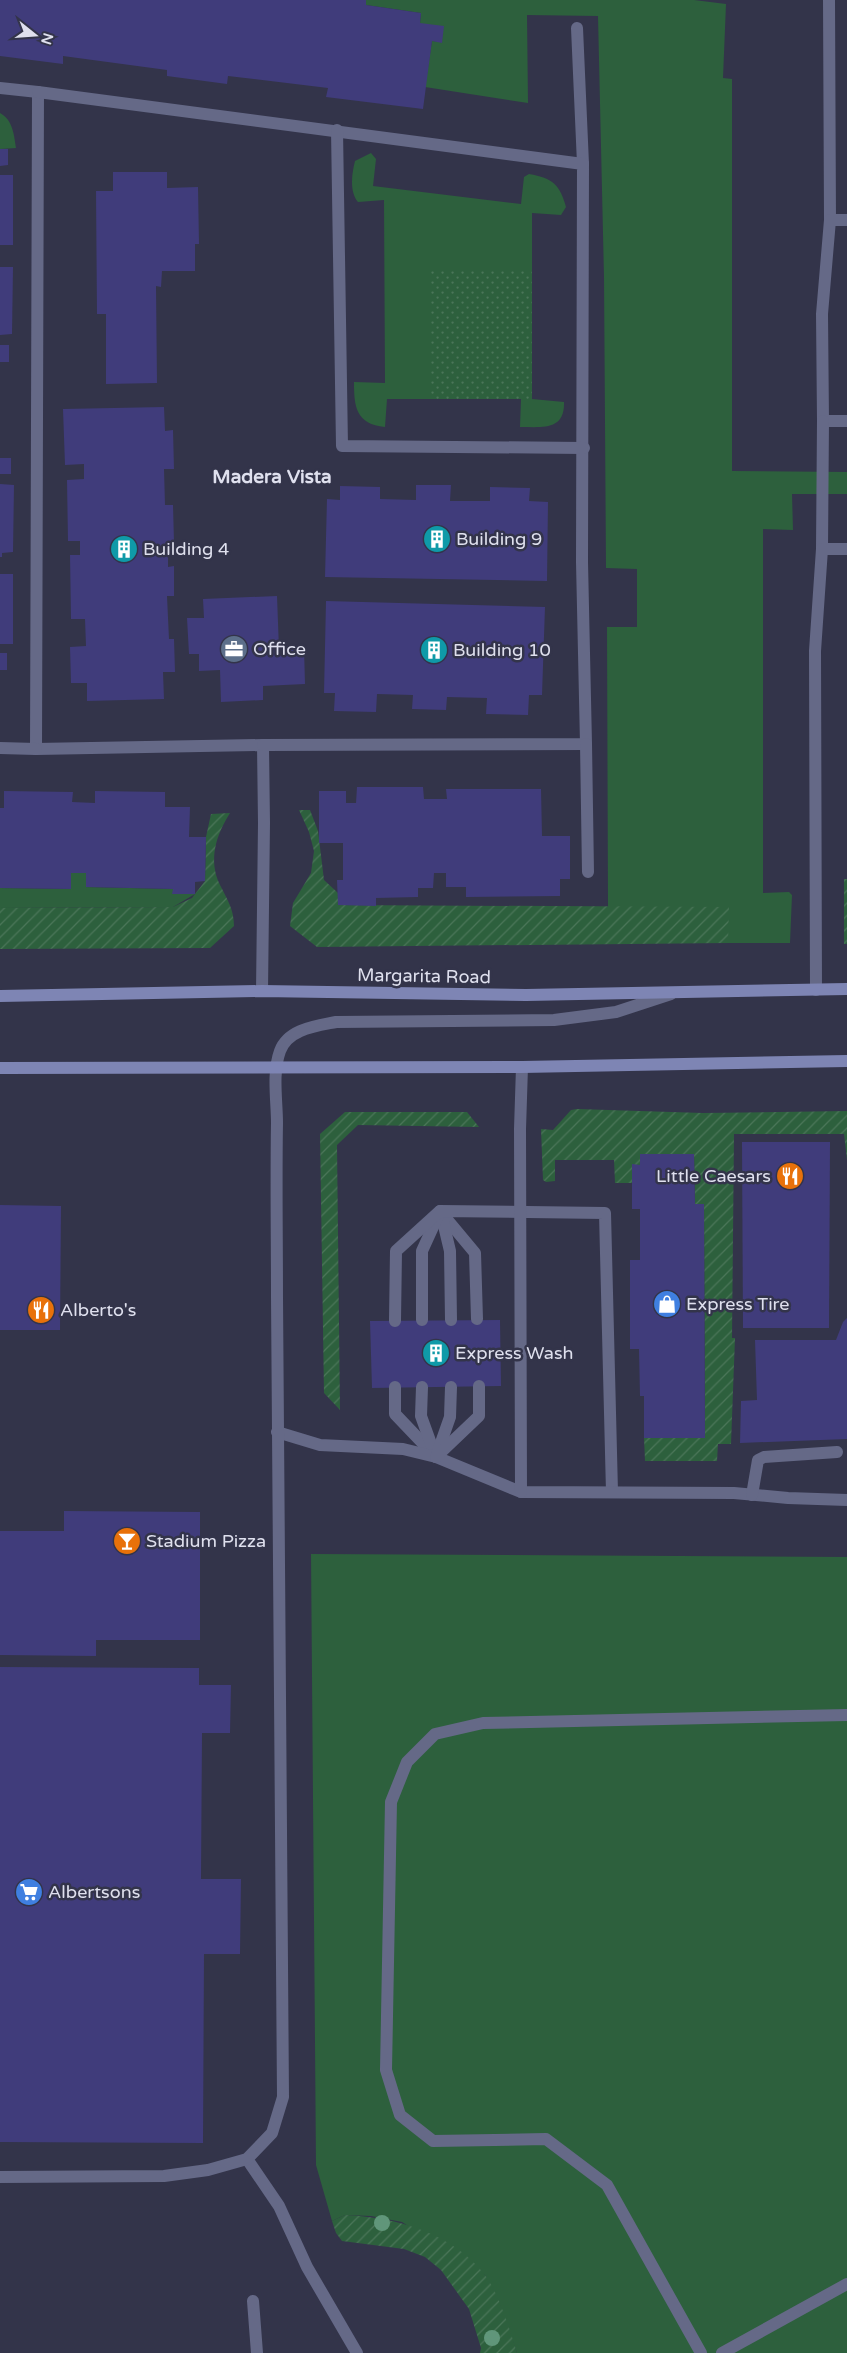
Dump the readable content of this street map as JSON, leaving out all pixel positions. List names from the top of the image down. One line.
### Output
{"streets":{"main road":["Margarita Road"]},"districts":["Madera Vista"],"places":{"building":["Building 9","Building 4","Building 10","Express Wash"],"office":["Office"],"restaurant":["Little Caesars","Alberto's"],"shop":["Express Tire"],"bar":["Stadium Pizza"],"supermarket":["Albertsons"]},"north":"right"}
